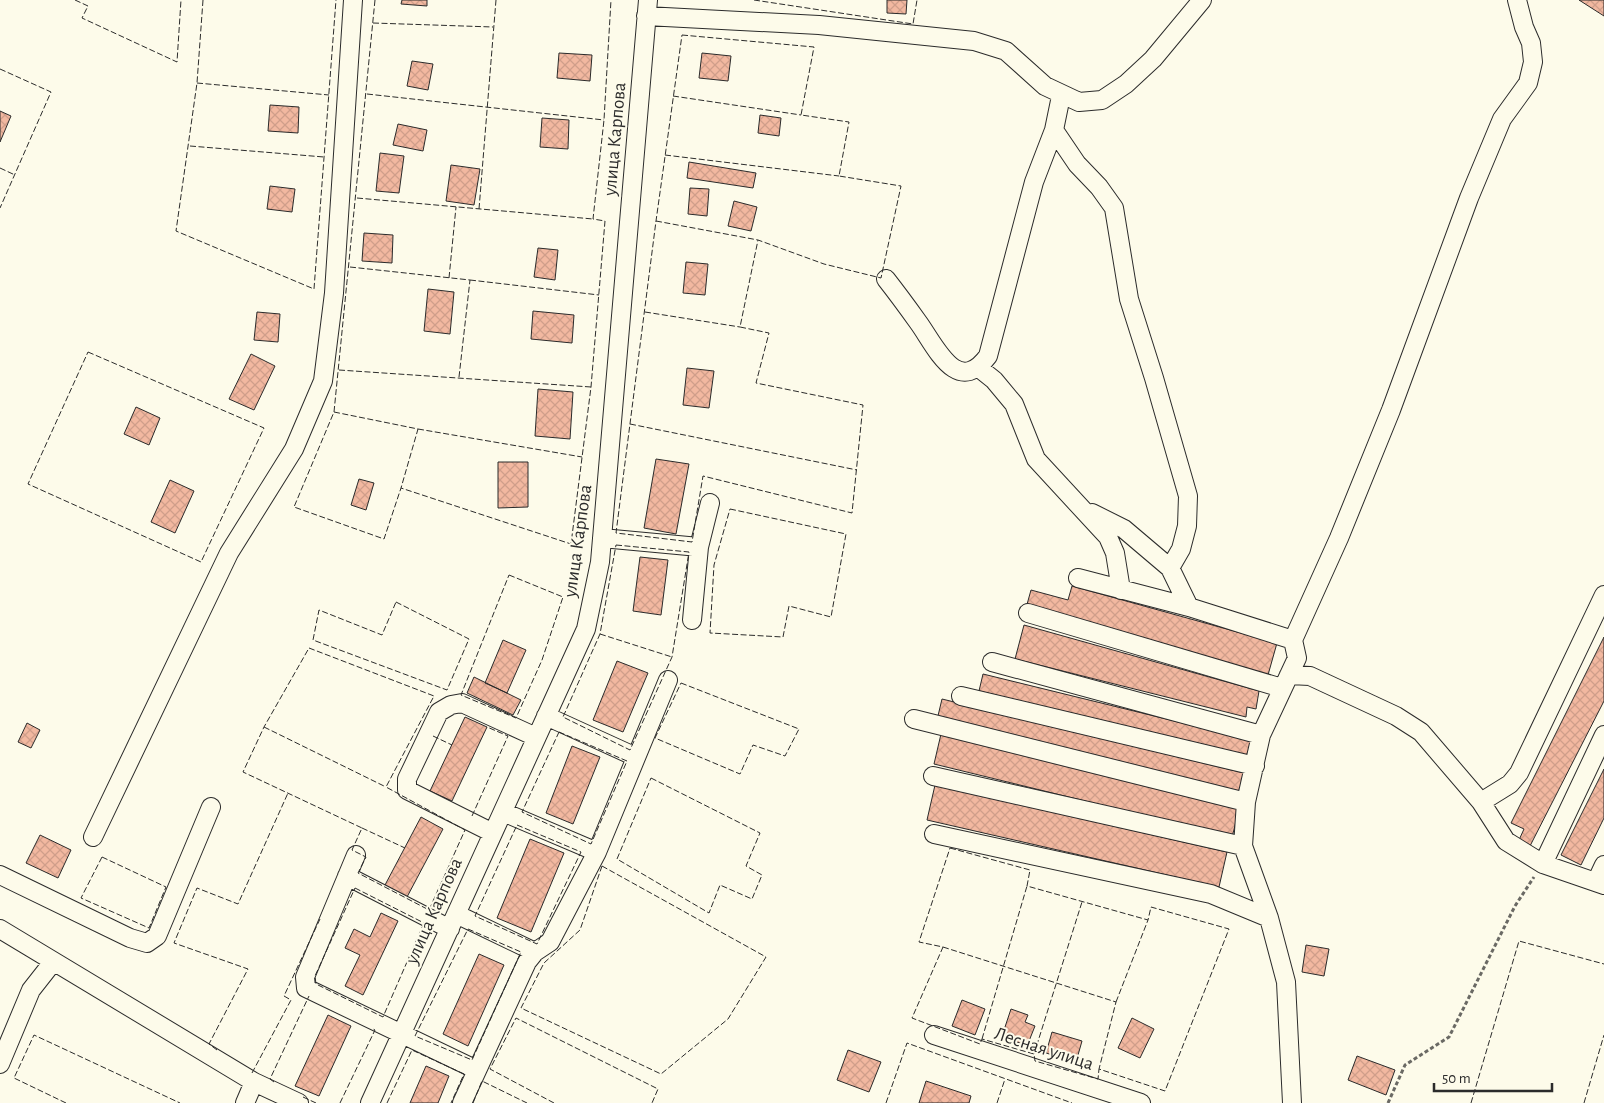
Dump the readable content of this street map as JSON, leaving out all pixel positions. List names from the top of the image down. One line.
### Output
{"streets":{"street":["улица Карпова","Лесная улица"]},"scale_bar":"50 m"}
